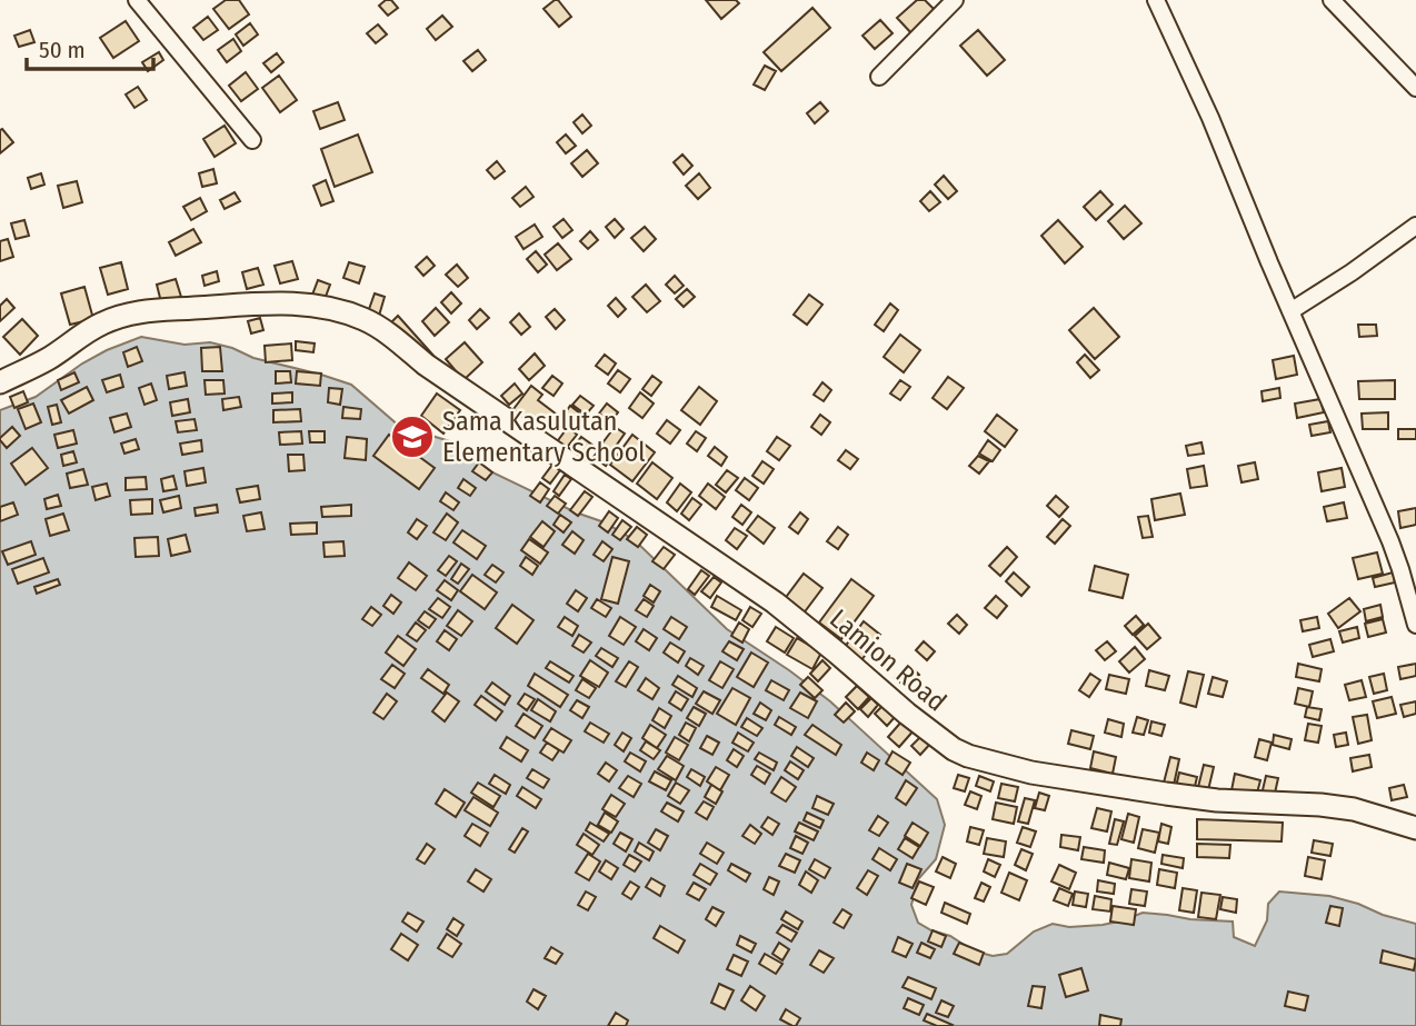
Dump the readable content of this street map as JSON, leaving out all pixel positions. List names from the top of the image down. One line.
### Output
{"streets":{"street":["Lamion Road"]},"places":{"school or university":["Sama Kasulutan Elementary School"]},"scale_bar":"50 m"}
